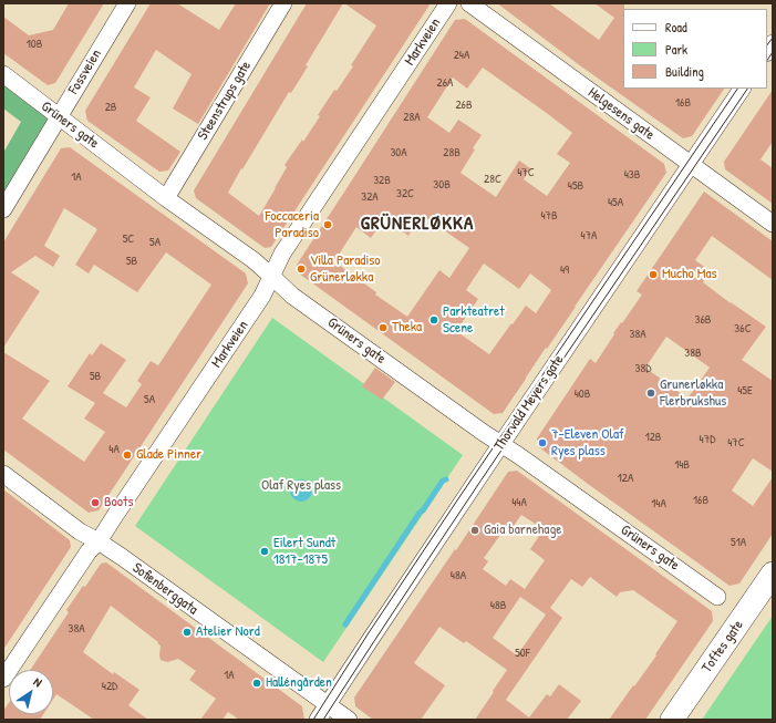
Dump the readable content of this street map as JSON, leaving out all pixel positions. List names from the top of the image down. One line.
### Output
{"streets":{"main road":["Toftes gate"],"street":["Markveien","Fossveien","Steenstrups gate","Helgesens gate","Grüners gate","Thorvald Meyers gate","Sofienberggata"]},"crossings":[["Markveien","Grüners gate"],["Markveien","Sofienberggata"],["Fossveien","Grüners gate"],["Steenstrups gate","Grüners gate"],["Helgesens gate","Thorvald Meyers gate"],["Grüners gate","Thorvald Meyers gate"],["Thorvald Meyers gate","Sofienberggata"]],"districts":["GRÜNERLØKKA"],"parks":["Olaf Ryes plass"],"places":["Foccaceria Paradiso","Villa Paradiso Grünerløkka","Mucho Mas","Parkteatret Scene","Theka","Grunerløkka Flerbrukshus","7-Eleven Olaf Ryes plass","Glade Pinner","Boots","Gaia barnehage","Eilert Sundt 1817-1875","Atelier Nord","Halléngården"],"house_numbers":["10B","24A","26A","16B","26B","2B","28A","30A","28B","47C","43B","1A","28C","32B","30B","45B","32C","32A","45A","47B","47A","5C","5A","5B","49","36B","36C","38A","38B","38D","5B","45E","40B","5A","12B","47D","47C","4A","14B","12A","16B","44A","14A","51A","48A","48B","38A","50F","1A","42D"],"legend":["Road","Park","Building"],"north":"top right"}
